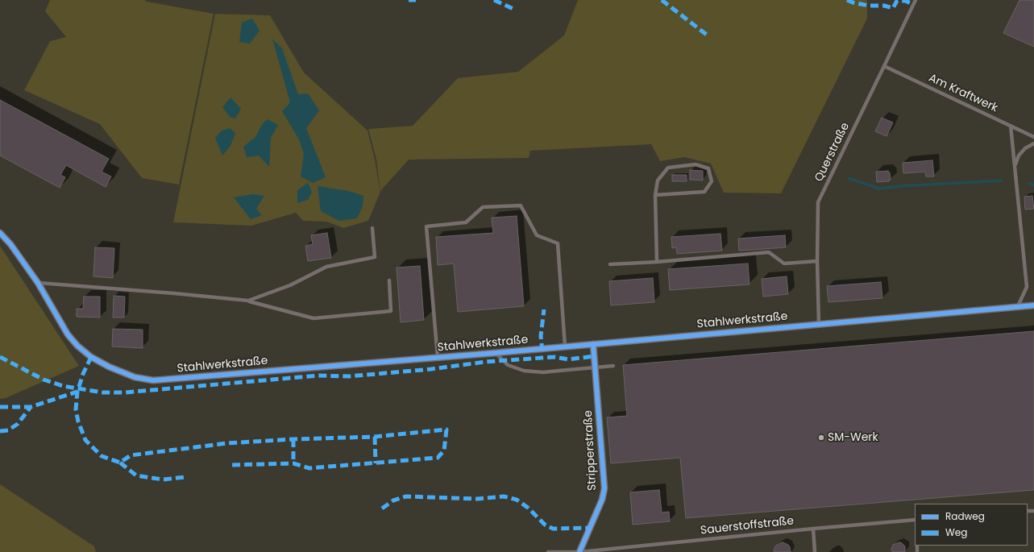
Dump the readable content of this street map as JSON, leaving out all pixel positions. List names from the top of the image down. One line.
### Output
{"streets":{"street":["Stahlwerkstraße","Stripperstraße"],"lane":["Am Kraftwerk","Querstraße","Sauerstoffstraße"]},"crossings":[["Am Kraftwerk","Querstraße"],["Querstraße","Stahlwerkstraße"],["Stahlwerkstraße","Stripperstraße"],["Stripperstraße","Sauerstoffstraße"]],"places":["SM-Werk"],"legend":["Radweg","Weg"]}
